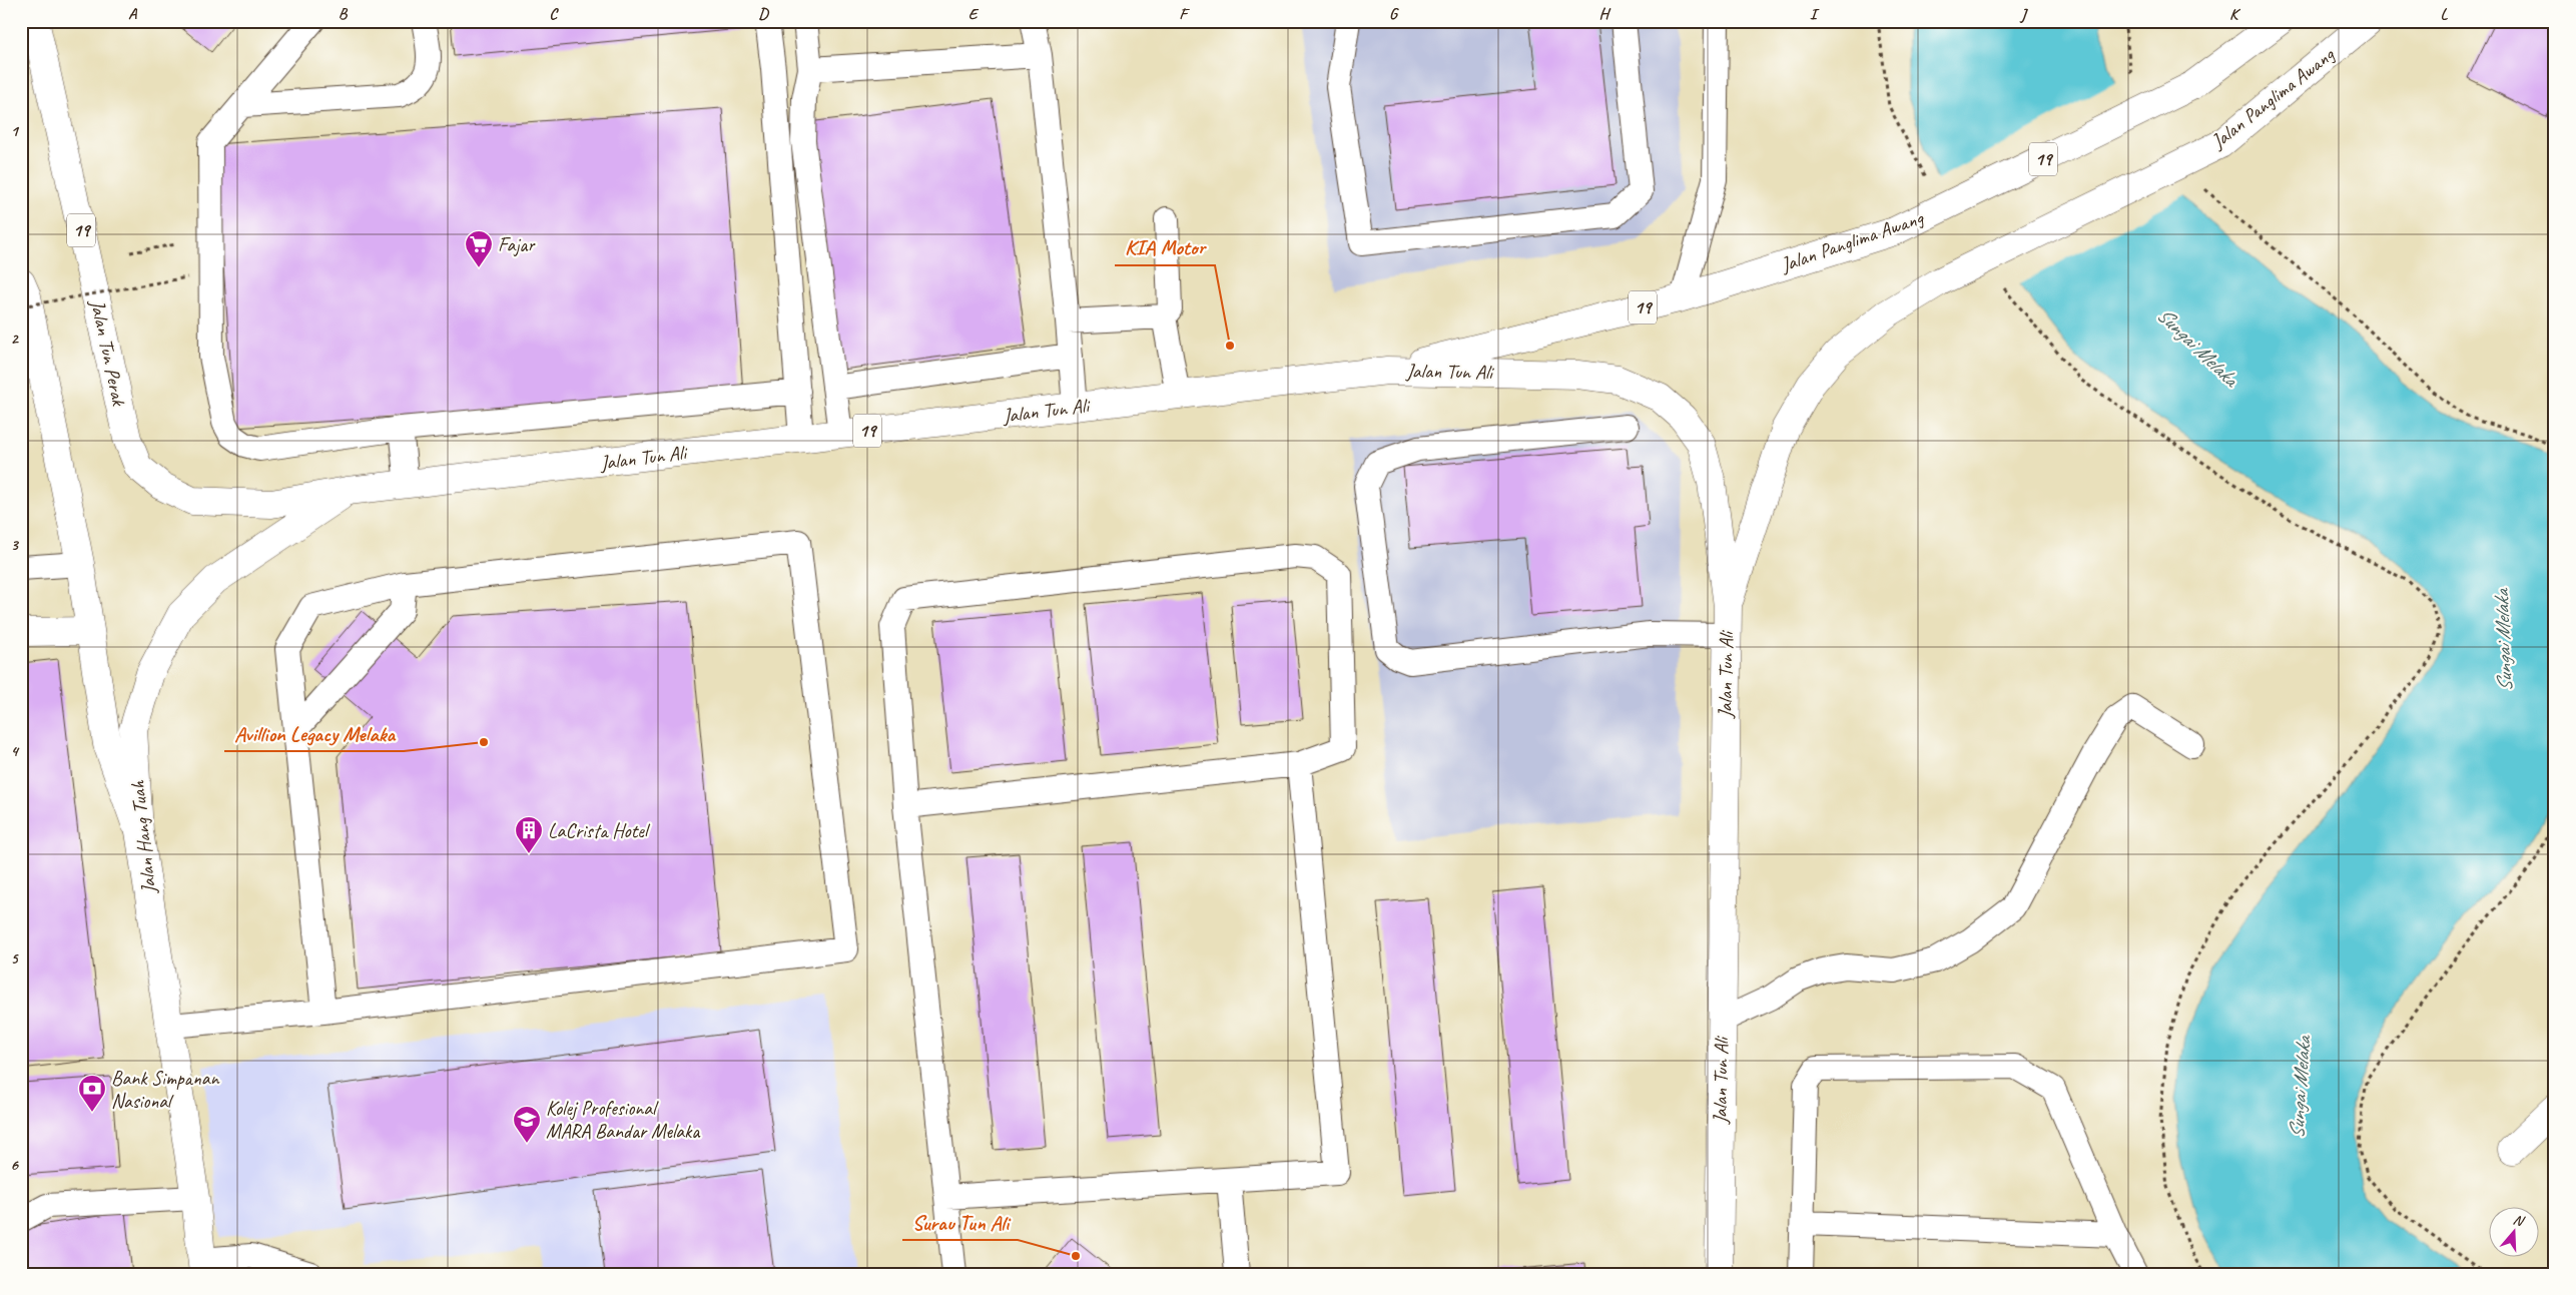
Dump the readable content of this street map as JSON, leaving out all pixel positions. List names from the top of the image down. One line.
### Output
{"streets":{"main road":["Jalan Panglima Awang","19","Jalan Tun Perak","Jalan Tun Ali","Jalan Hang Tuah"]},"crossings":[["Jalan Panglima Awang","Jalan Tun Ali"],["Jalan Tun Perak","Jalan Tun Ali"],["Jalan Tun Perak","Jalan Hang Tuah"],["Jalan Tun Ali","Jalan Hang Tuah"]],"water":["Sungai Melaka"],"places":{"supermarket":["Fajar"],"other":["KIA Motor","Avillion Legacy Melaka","Surau Tun Ali"],"building":["LaCrista Hotel"],"bank":["Bank Simpanan Nasional"],"school or university":["Kolej Profesional MARA Bandar Melaka"]},"north":"top","grid":{"columns":["A","B","C","D","E","F","G","H","I","J","K","L"],"rows":["1","2","3","4","5","6"]}}
